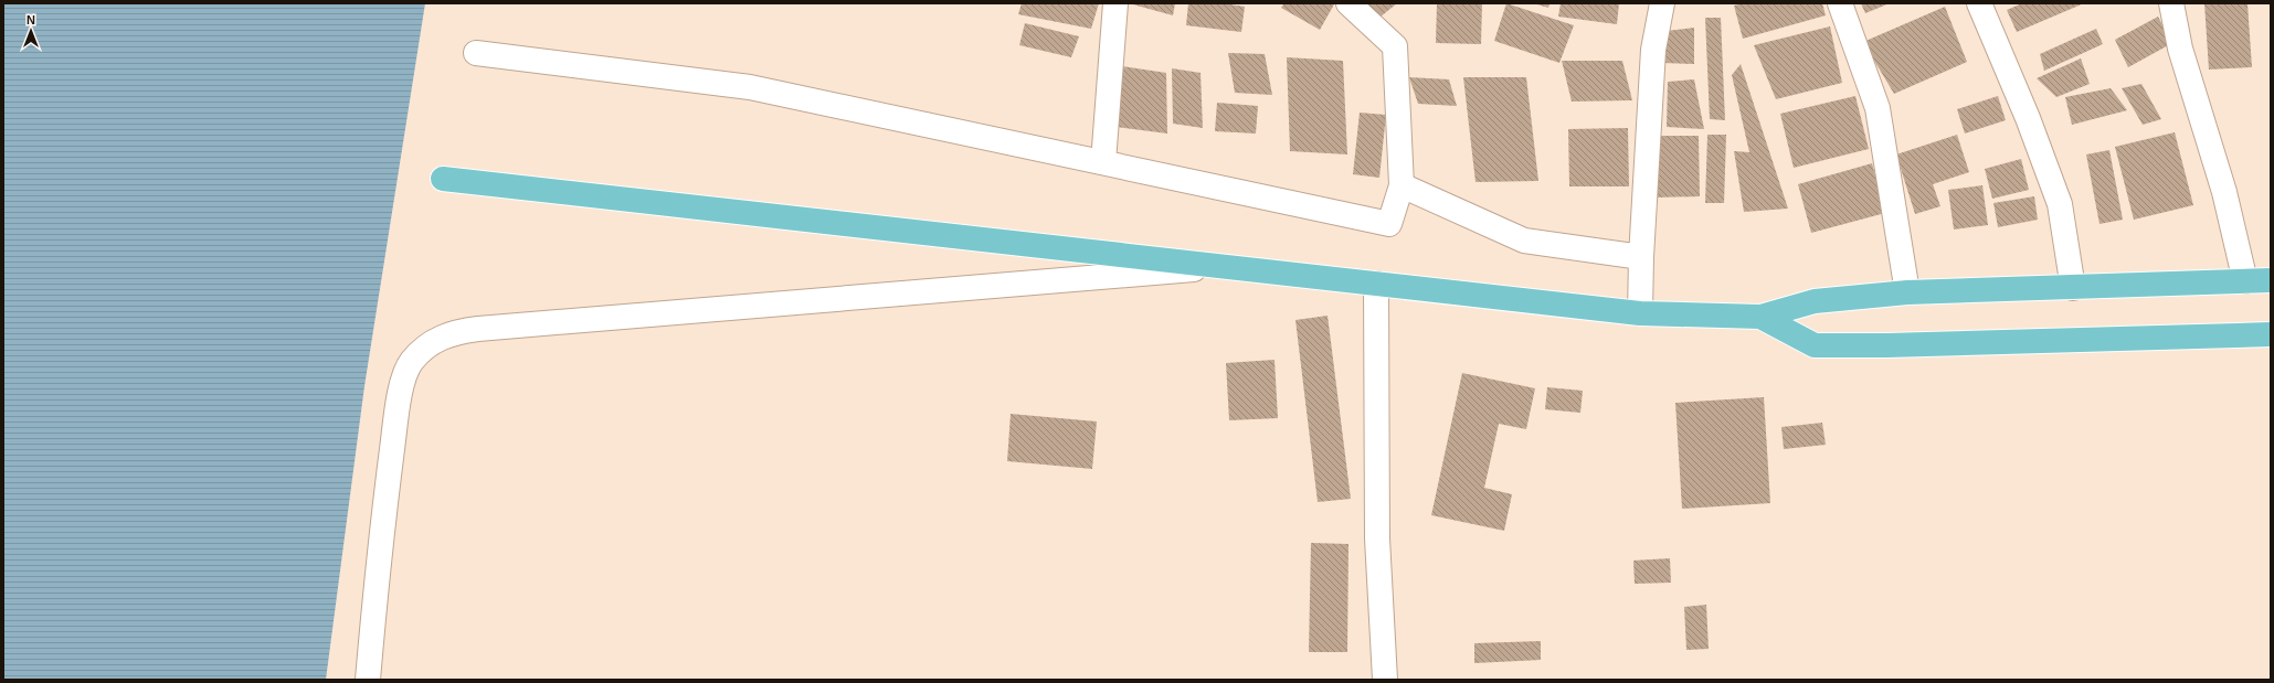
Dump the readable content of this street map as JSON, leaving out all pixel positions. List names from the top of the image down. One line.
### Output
{"north":"top"}
